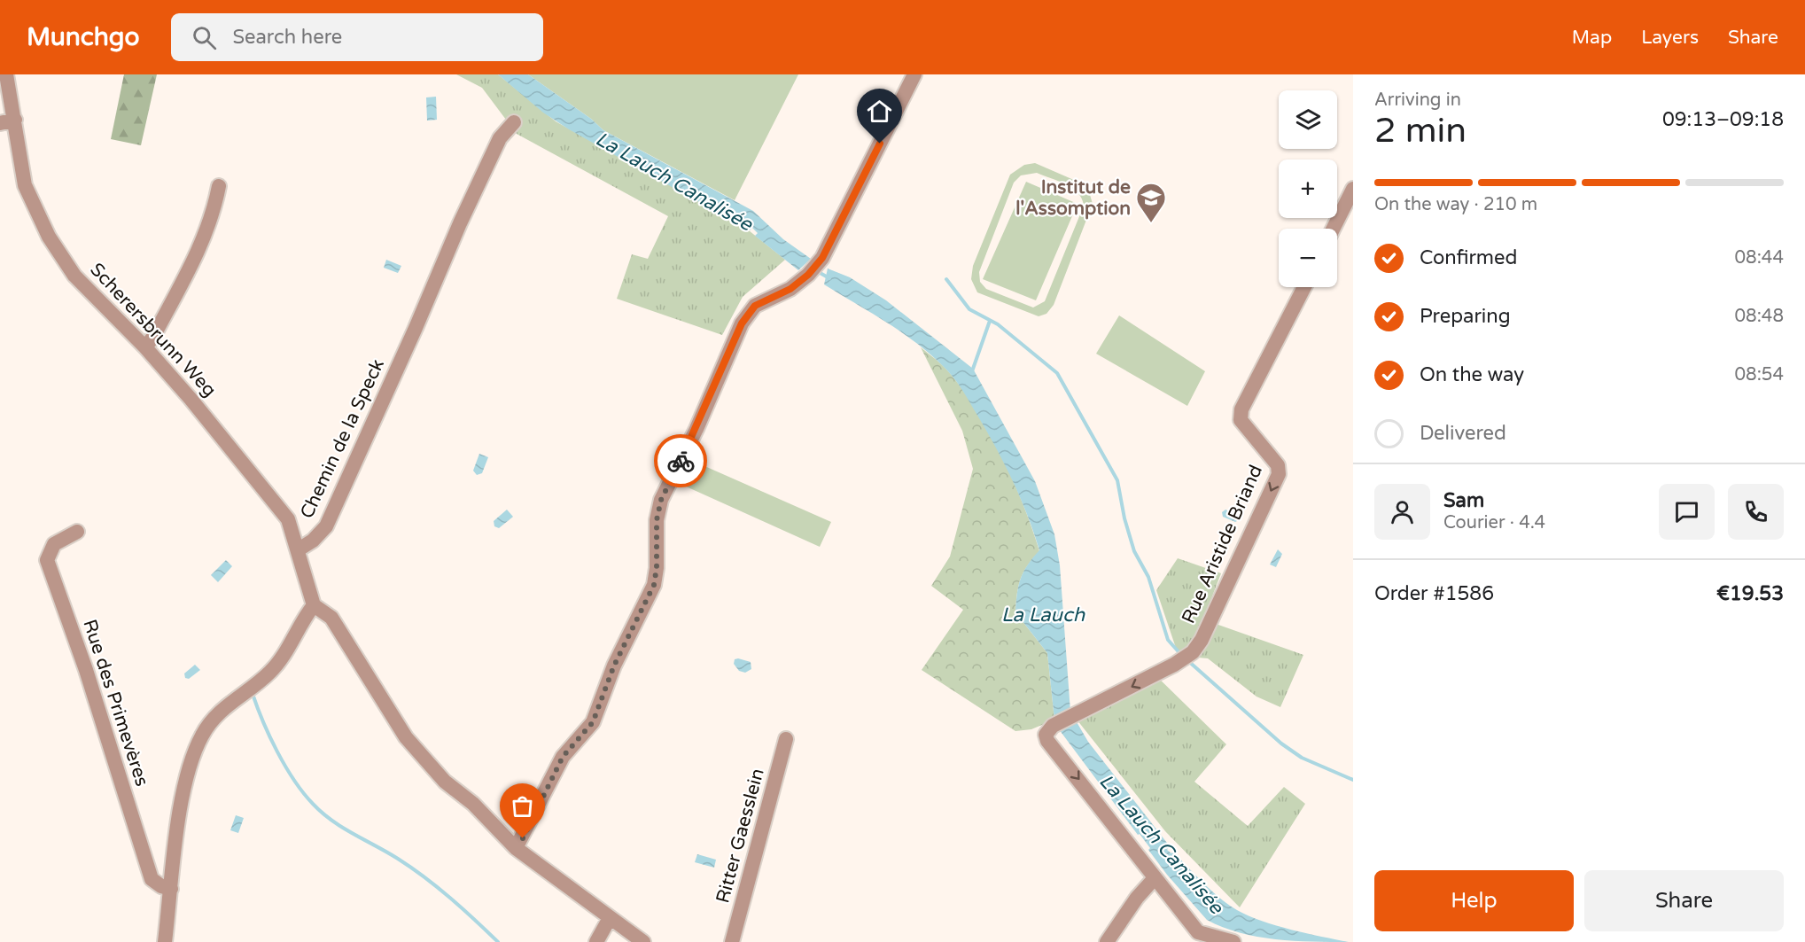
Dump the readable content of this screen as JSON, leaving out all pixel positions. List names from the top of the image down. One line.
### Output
{"streets":{"street":["Scherersbrunn Weg","Chemin de la Speck","Rue Aristide Briand","Rue des Primevères","Ritter Gaesslein"]},"crossings":[["Scherersbrunn Weg","Chemin de la Speck"]],"one_way":["Rue Aristide Briand"],"water":["La Lauch Canalisée","La Lauch"],"places":{"school or university":["Institut de l'Assomption"]},"page":{"header":"Munchgo","search":"Search here","nav":["Map","Layers","Share"],"heading":["2 min","Arriving in","09:13–09:18"],"panel":["Sam","Courier · 4.4","Order #1586","€19.53"],"map_buttons":["+","−"],"bar":"On the way · 210 m","list":[["Confirmed","08:44"],["Preparing","08:48"],["On the way","08:54"],"Delivered"],"buttons":["Help","Share"]}}
